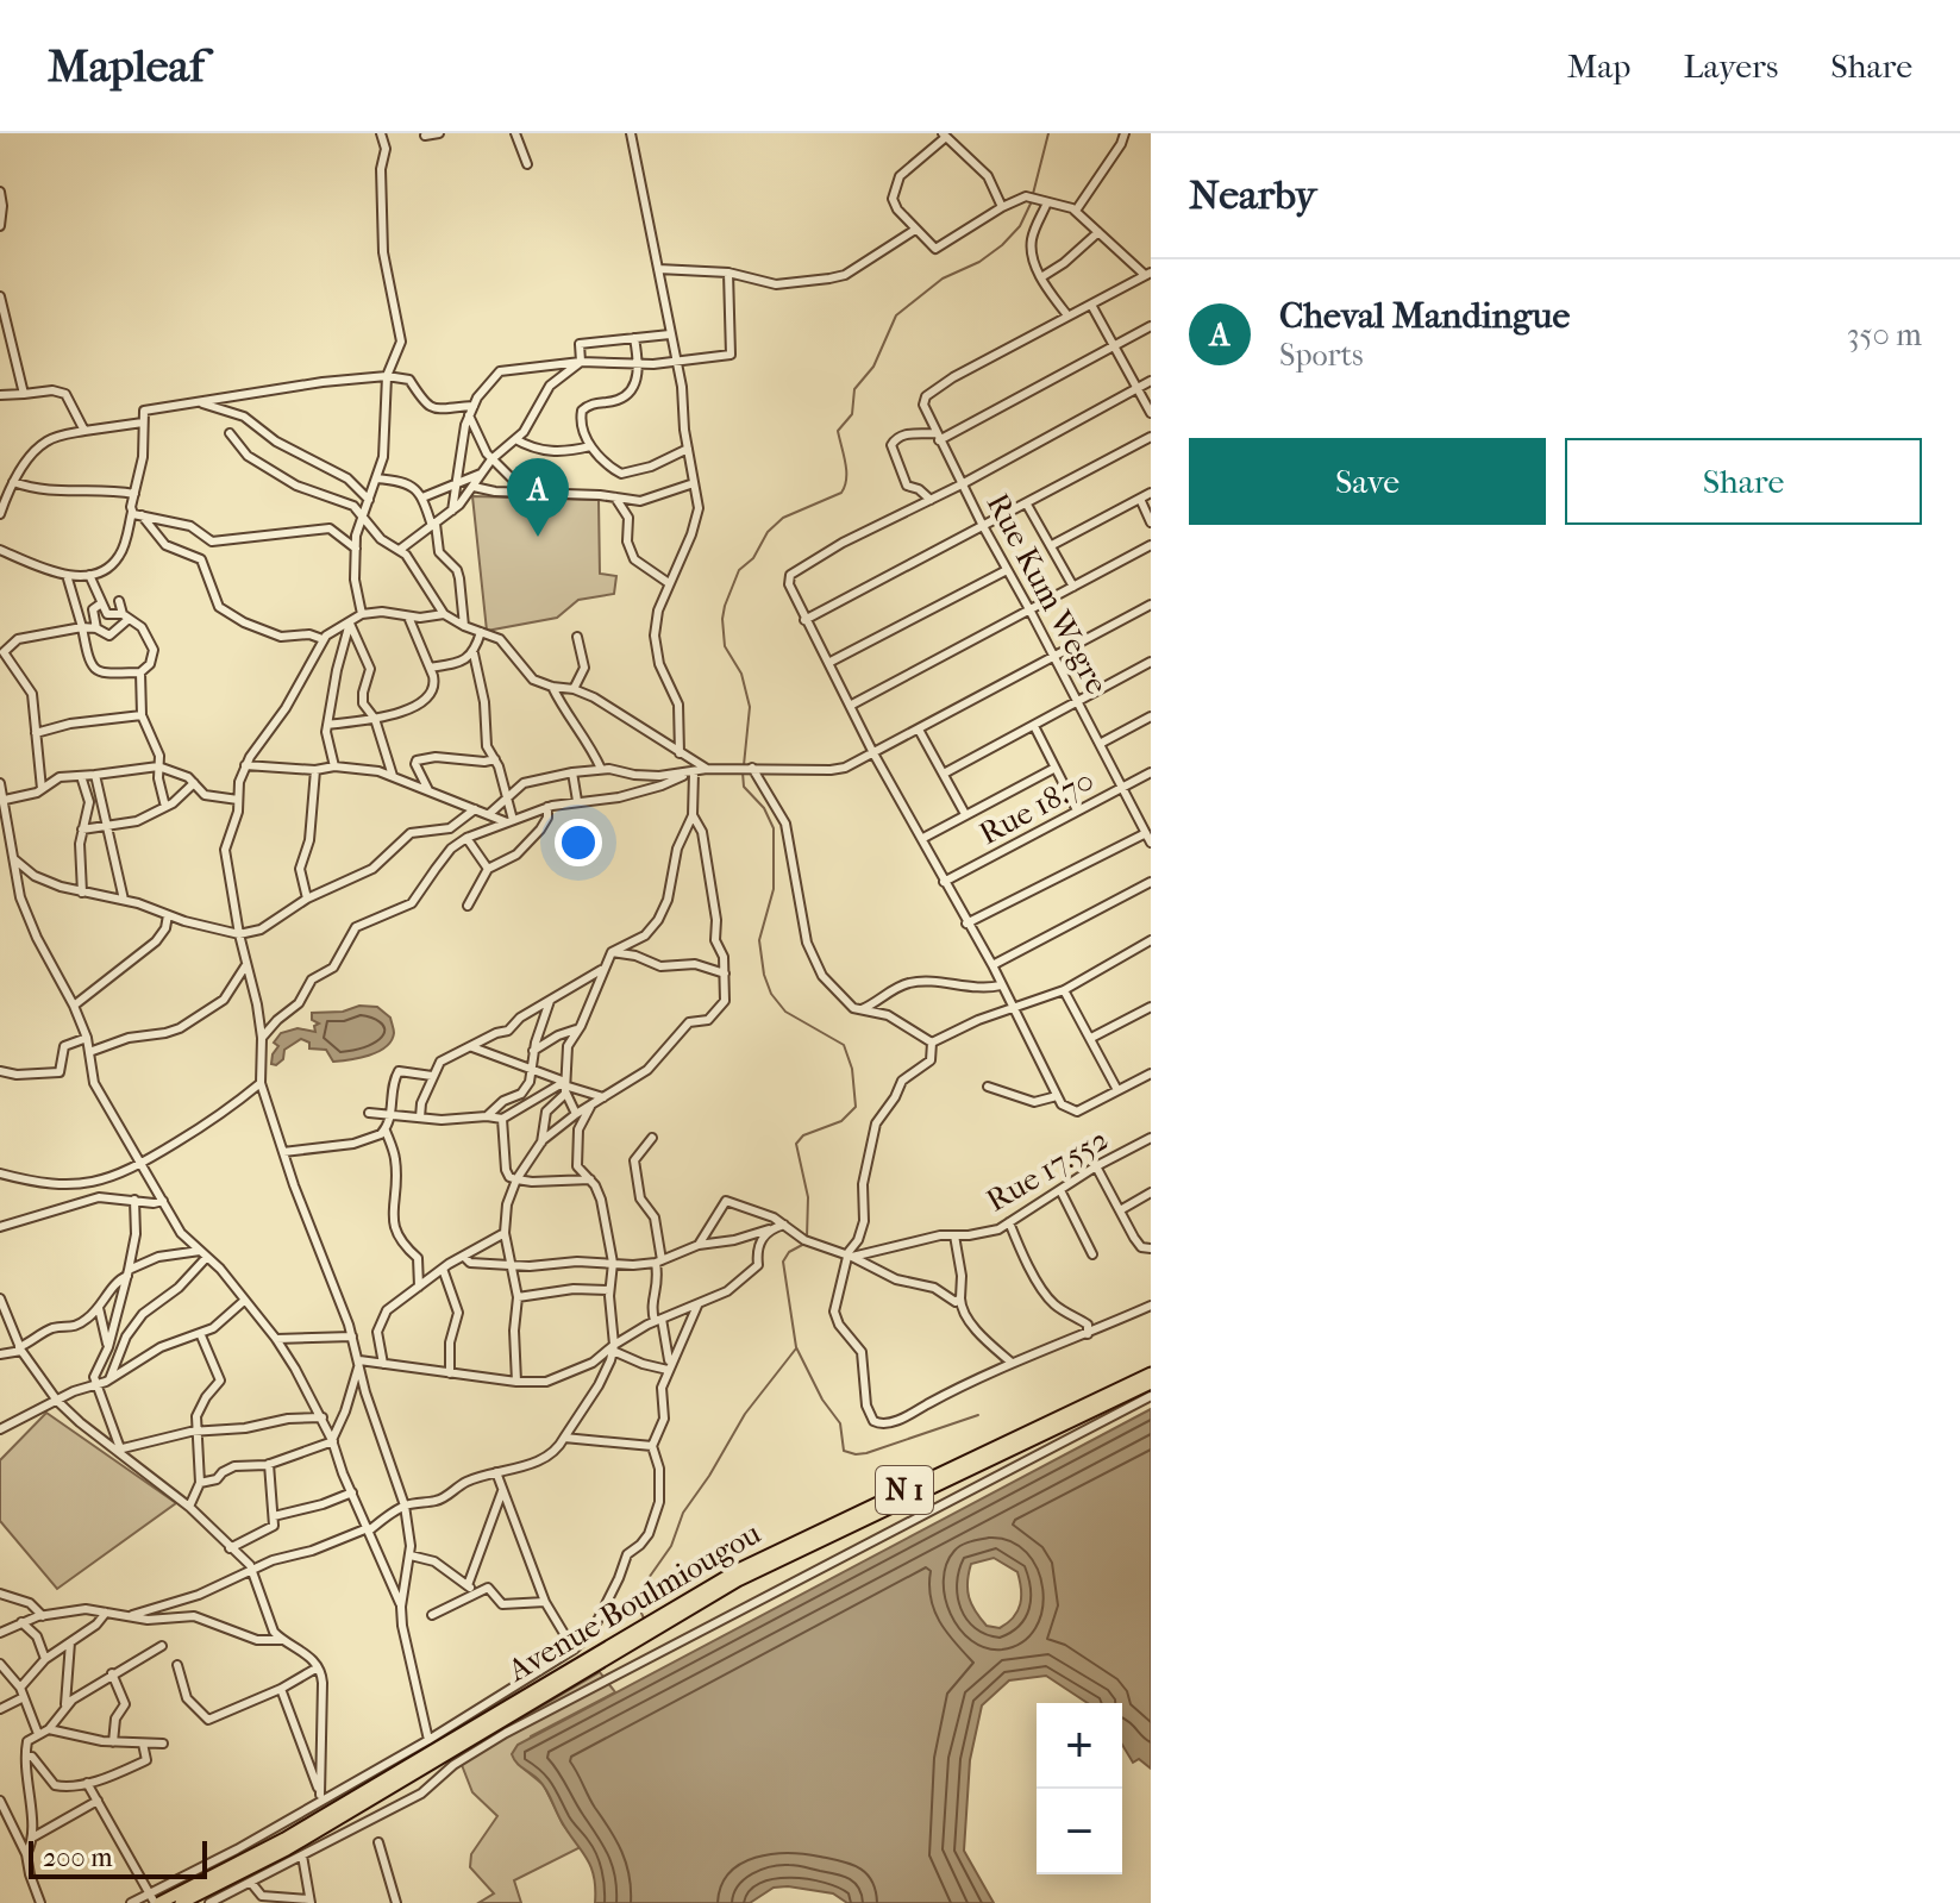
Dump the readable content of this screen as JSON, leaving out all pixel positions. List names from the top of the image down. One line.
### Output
{"streets":{"highway":["N 1","Avenue Boulmiougou"],"street":["Rue Kum Wegre","Rue 18.70","Rue 17.552"]},"crossings":[["Rue Kum Wegre","Rue 18.70"]],"scale_bar":"200 m","page":{"header":"Mapleaf","nav":["Map","Layers","Share"],"heading":"Nearby","list":[{"mark":"A","name":"Cheval Mandingue","note":"Sports","value":"350 m"}],"buttons":["Save","Share"],"pins":"A","map_buttons":["+","−"],"scale":"200 m"}}
